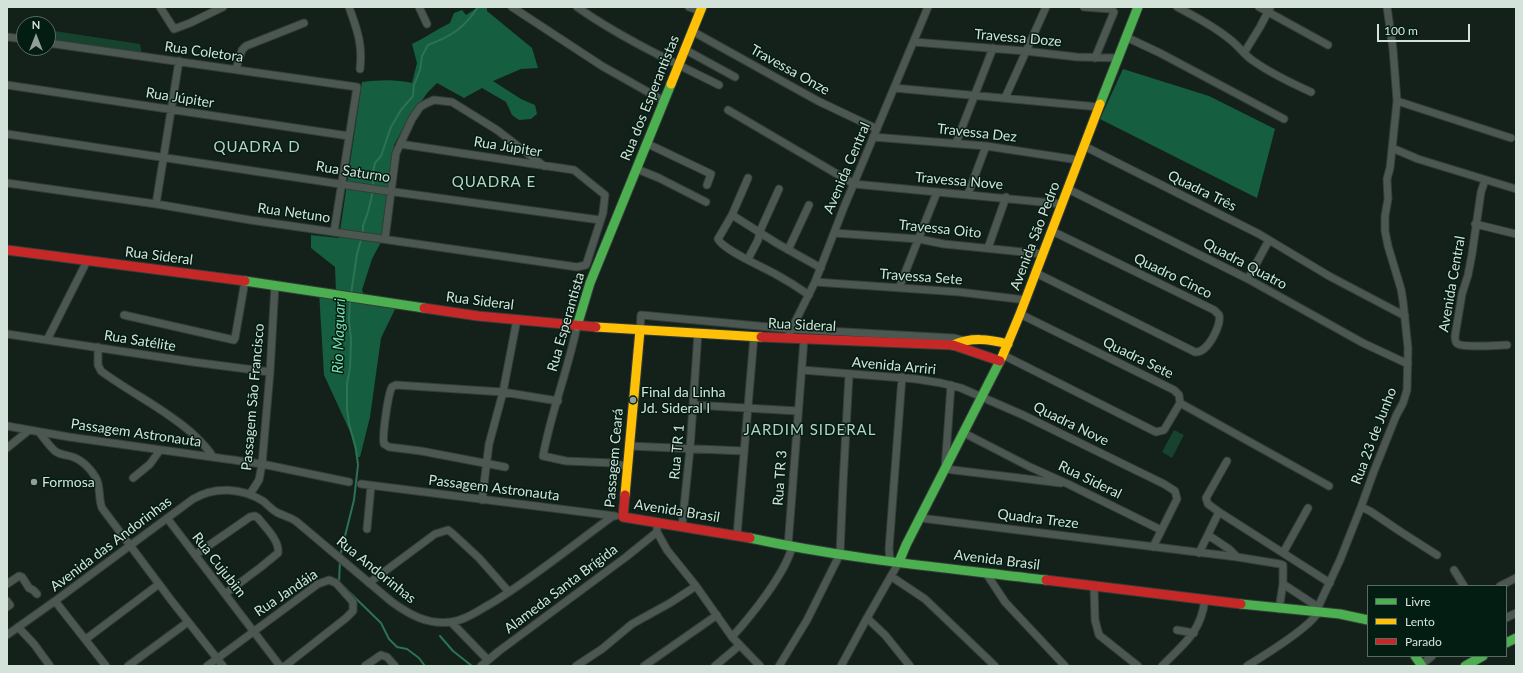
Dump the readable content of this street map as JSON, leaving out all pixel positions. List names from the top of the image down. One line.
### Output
{"streets":{"main road":["Rua dos Esperantistas","Avenida São Pedro","Rua Sideral","Rua Esperantista","Passagem Ceará","Avenida Brasil"],"street":["Travessa Doze","Rua Coletora","Travessa Onze","Rua Júpiter","Travessa Dez","Avenida Central","Rua Saturno","Travessa Nove","Quadra Três","Rua Netuno","Travessa Oito","Quadra Quatro","Quadro Cinco","Travessa Sete","Rua Satélite","Quadra Sete","Avenida Arriri","Passagem São Francisco","Quadra Nove","Passagem Astronauta","Rua 23 de Junho","Rua TR 1","Rua TR 3","Quadra Treze","Avenida das Andorinhas","Rua Cujubim","Rua Andorinhas","Alameda Santa Brígida","Rua Jandáia"]},"crossings":[["Travessa Doze","Avenida Central"],["Travessa Doze","Avenida São Pedro"],["Rua Coletora","Rua Júpiter"],["Travessa Onze","Rua dos Esperantistas"],["Travessa Onze","Avenida Central"],["Rua Júpiter","Rua Saturno"],["Rua Júpiter","Rua Netuno"],["Rua dos Esperantistas","Rua Esperantista"],["Travessa Dez","Avenida Central"],["Travessa Dez","Avenida São Pedro"],["Avenida Central","Travessa Nove"],["Avenida Central","Travessa Oito"],["Avenida Central","Rua Sideral"],["Avenida Central","Travessa Sete"],["Rua Saturno","Rua Netuno"],["Travessa Nove","Avenida São Pedro"],["Quadra Três","Avenida São Pedro"],["Quadra Três","Rua 23 de Junho"],["Travessa Oito","Avenida São Pedro"],["Avenida São Pedro","Rua Sideral"],["Avenida São Pedro","Quadra Quatro"],["Avenida São Pedro","Quadro Cinco"],["Avenida São Pedro","Travessa Sete"],["Avenida São Pedro","Quadra Sete"],["Avenida São Pedro","Avenida Arriri"],["Avenida São Pedro","Quadra Nove"],["Avenida São Pedro","Avenida Brasil"],["Avenida São Pedro","Quadra Treze"],["Rua Sideral","Rua Esperantista"],["Rua Sideral","Passagem São Francisco"],["Rua Sideral","Quadra Nove"],["Rua Sideral","Rua TR 1"],["Rua Sideral","Passagem Ceará"],["Rua Sideral","Rua TR 3"],["Quadra Quatro","Rua 23 de Junho"],["Rua Esperantista","Passagem Ceará"],["Rua Satélite","Passagem São Francisco"],["Avenida Arriri","Quadra Nove"],["Avenida Arriri","Rua TR 3"],["Passagem São Francisco","Passagem Astronauta"],["Passagem São Francisco","Avenida das Andorinhas"],["Passagem São Francisco","Rua Andorinhas"],["Passagem Astronauta","Passagem Ceará"],["Passagem Astronauta","Avenida Brasil"],["Passagem Astronauta","Rua Andorinhas"],["Rua 23 de Junho","Avenida Brasil"],["Rua TR 1","Avenida Brasil"],["Passagem Ceará","Avenida Brasil"],["Rua TR 3","Avenida Brasil"],["Avenida Brasil","Alameda Santa Brígida"],["Avenida das Andorinhas","Rua Cujubim"],["Rua Cujubim","Rua Jandáia"]],"districts":["QUADRA D","QUADRA E","JARDIM SIDERAL"],"water":["Rio Maguari"],"places":["Final da Linha Jd. Sideral I","Formosa"],"legend":["Livre","Lento","Parado"],"scale_bar":"100 m","north":"top"}
